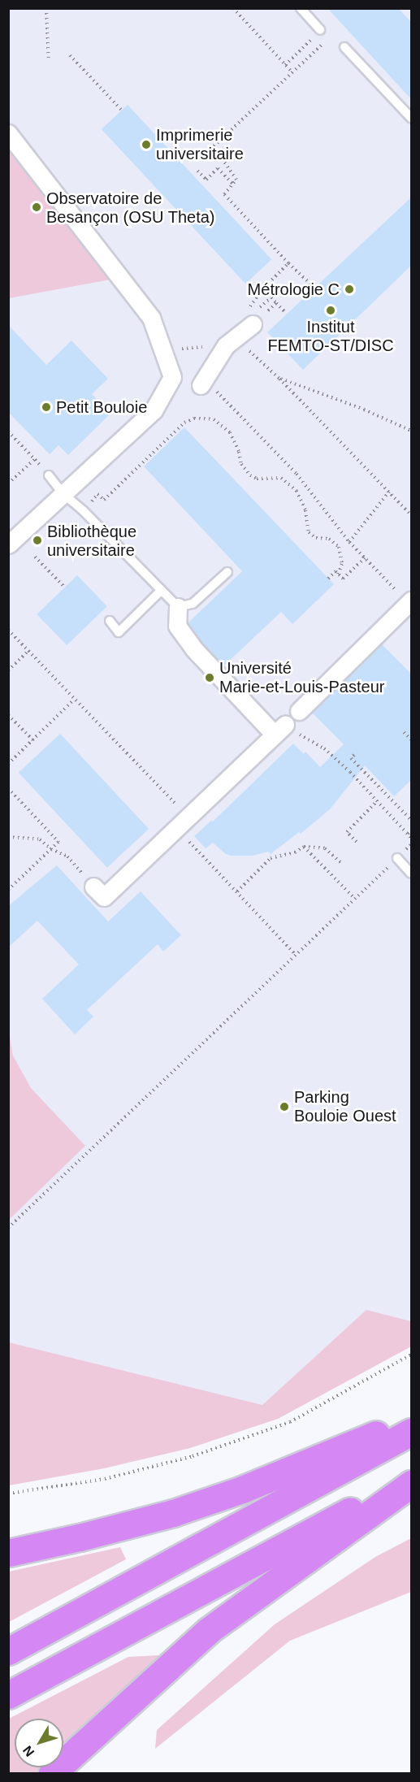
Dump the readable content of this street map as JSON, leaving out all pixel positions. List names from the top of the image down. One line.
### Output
{"places":["Imprimerie universitaire","Observatoire de Besançon (OSU Theta)","Métrologie C","Institut FEMTO-ST/DISC","Petit Bouloie","Bibliothèque universitaire","Université Marie-et-Louis-Pasteur","Parking Bouloie Ouest"],"north":"bottom left"}
